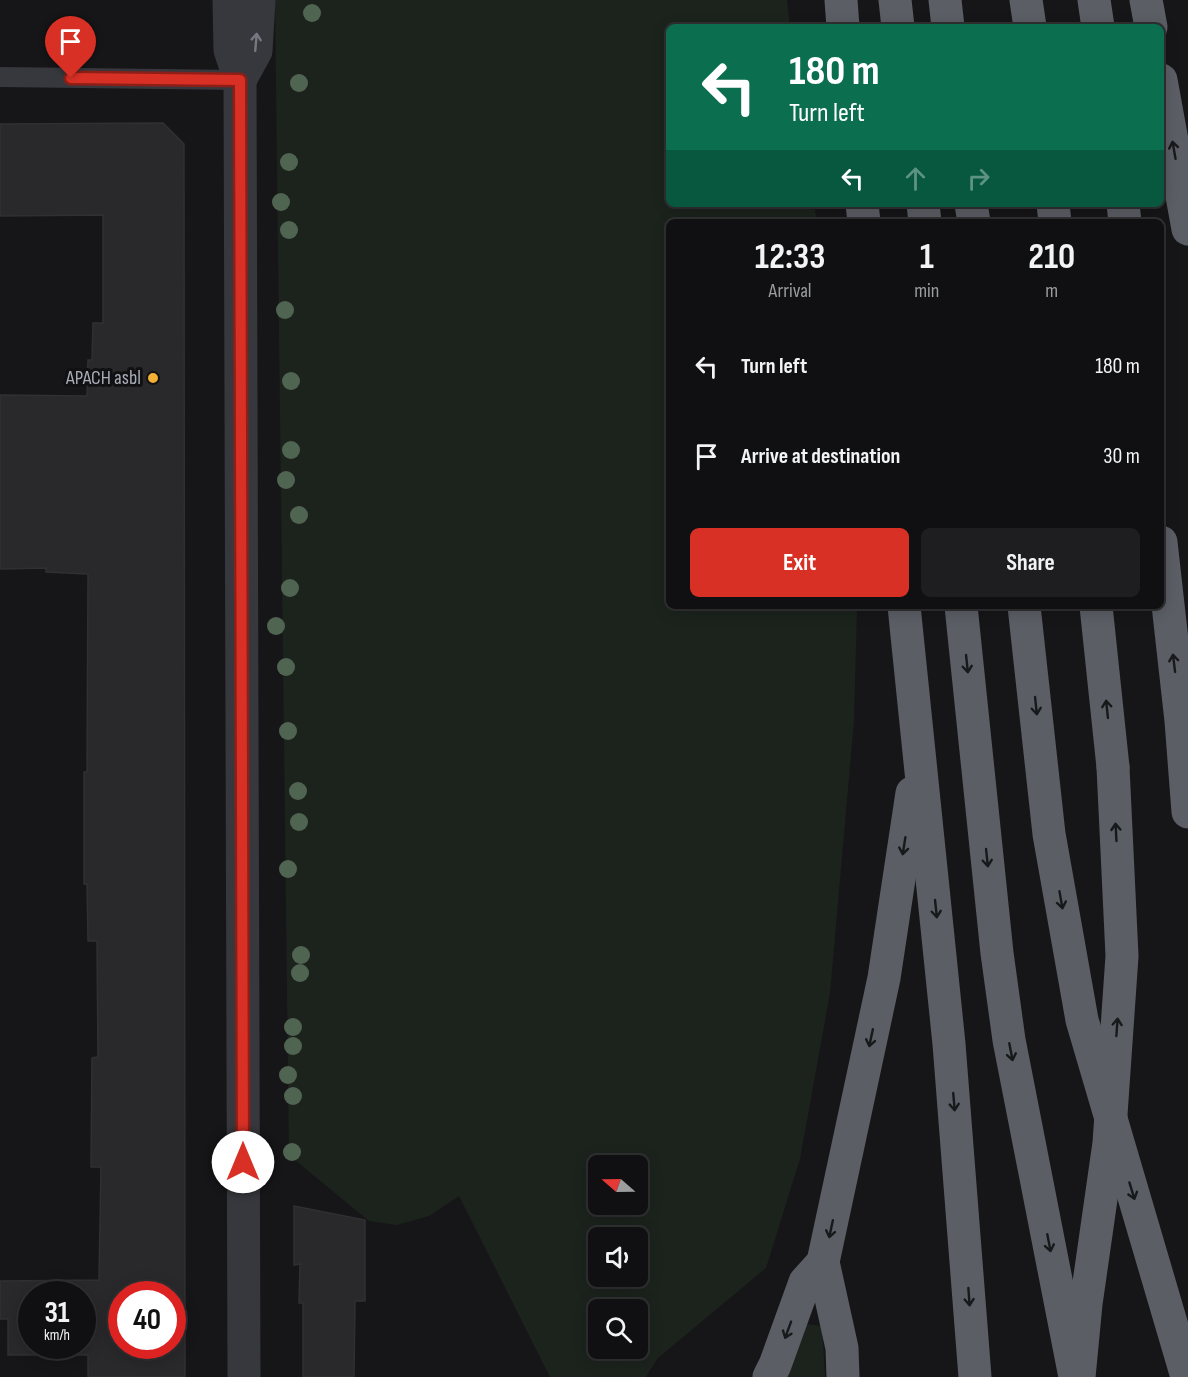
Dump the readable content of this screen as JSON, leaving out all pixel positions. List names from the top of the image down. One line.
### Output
{"places":["APACH asbl"],"north":"left","page":{"turn":["180 m","Turn left"],"eta":["12:33","Arrival","1","min","210","m"],"list":[{"name":"Turn left","value":"180 m"},{"name":"Arrive at destination","value":"30 m"}],"buttons":["Exit","Share"],"speed":"31 km/h","limit":"40"}}
